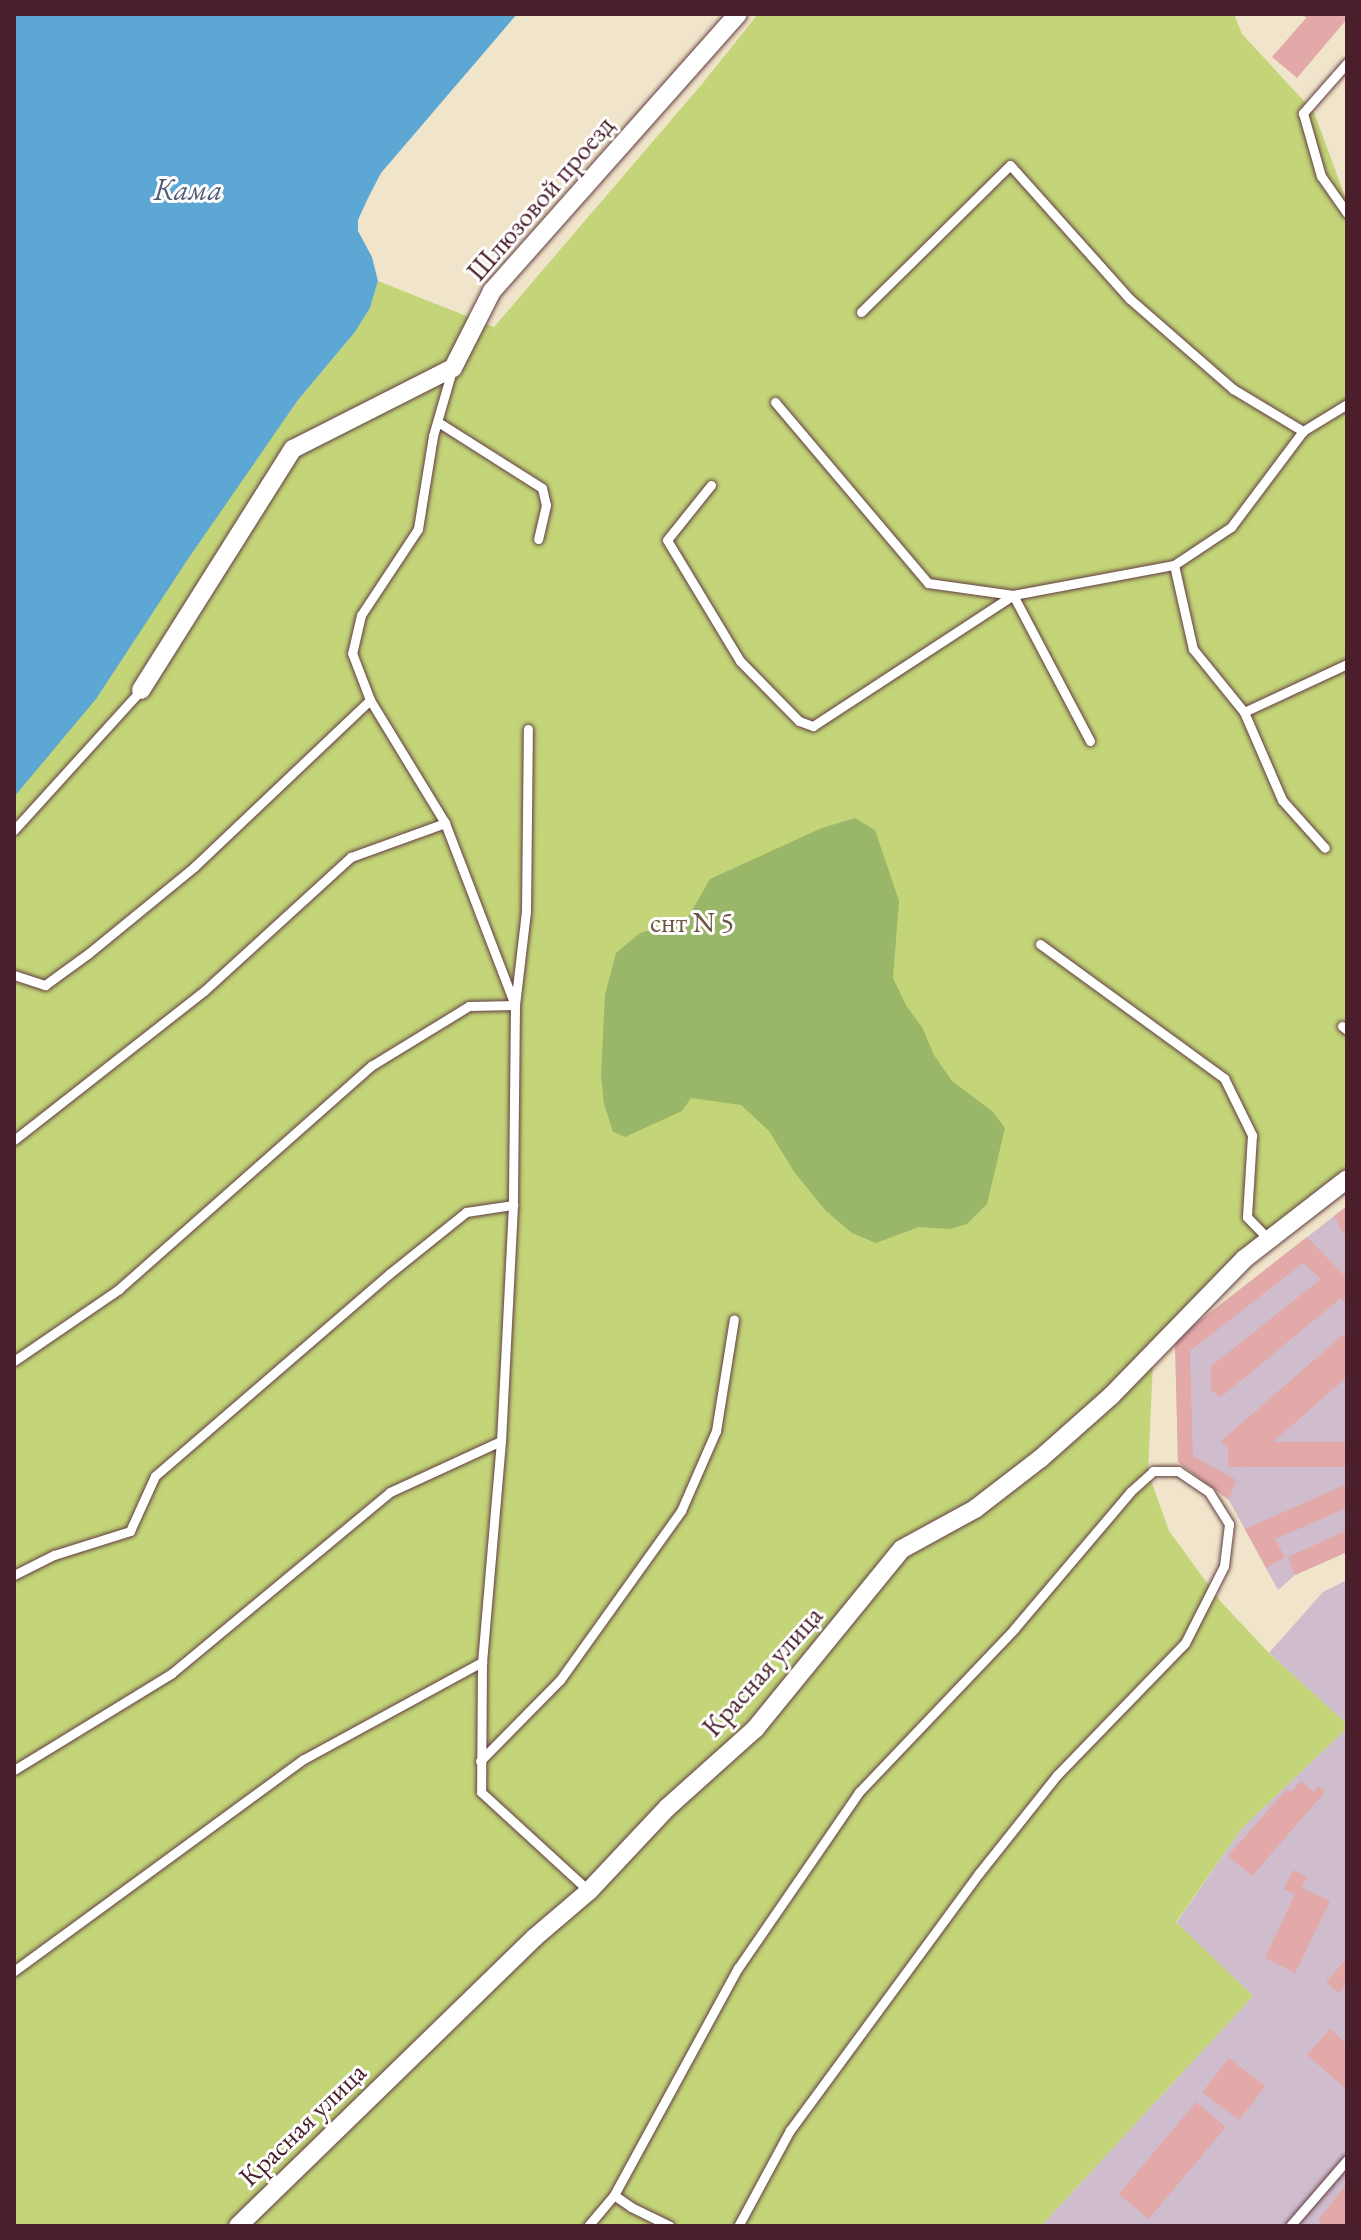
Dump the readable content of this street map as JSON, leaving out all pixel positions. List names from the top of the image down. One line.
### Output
{"streets":{"street":["Шлюзовой проезд","Красная улица"]},"water":["Кама"],"parks":["снт N 5"]}
